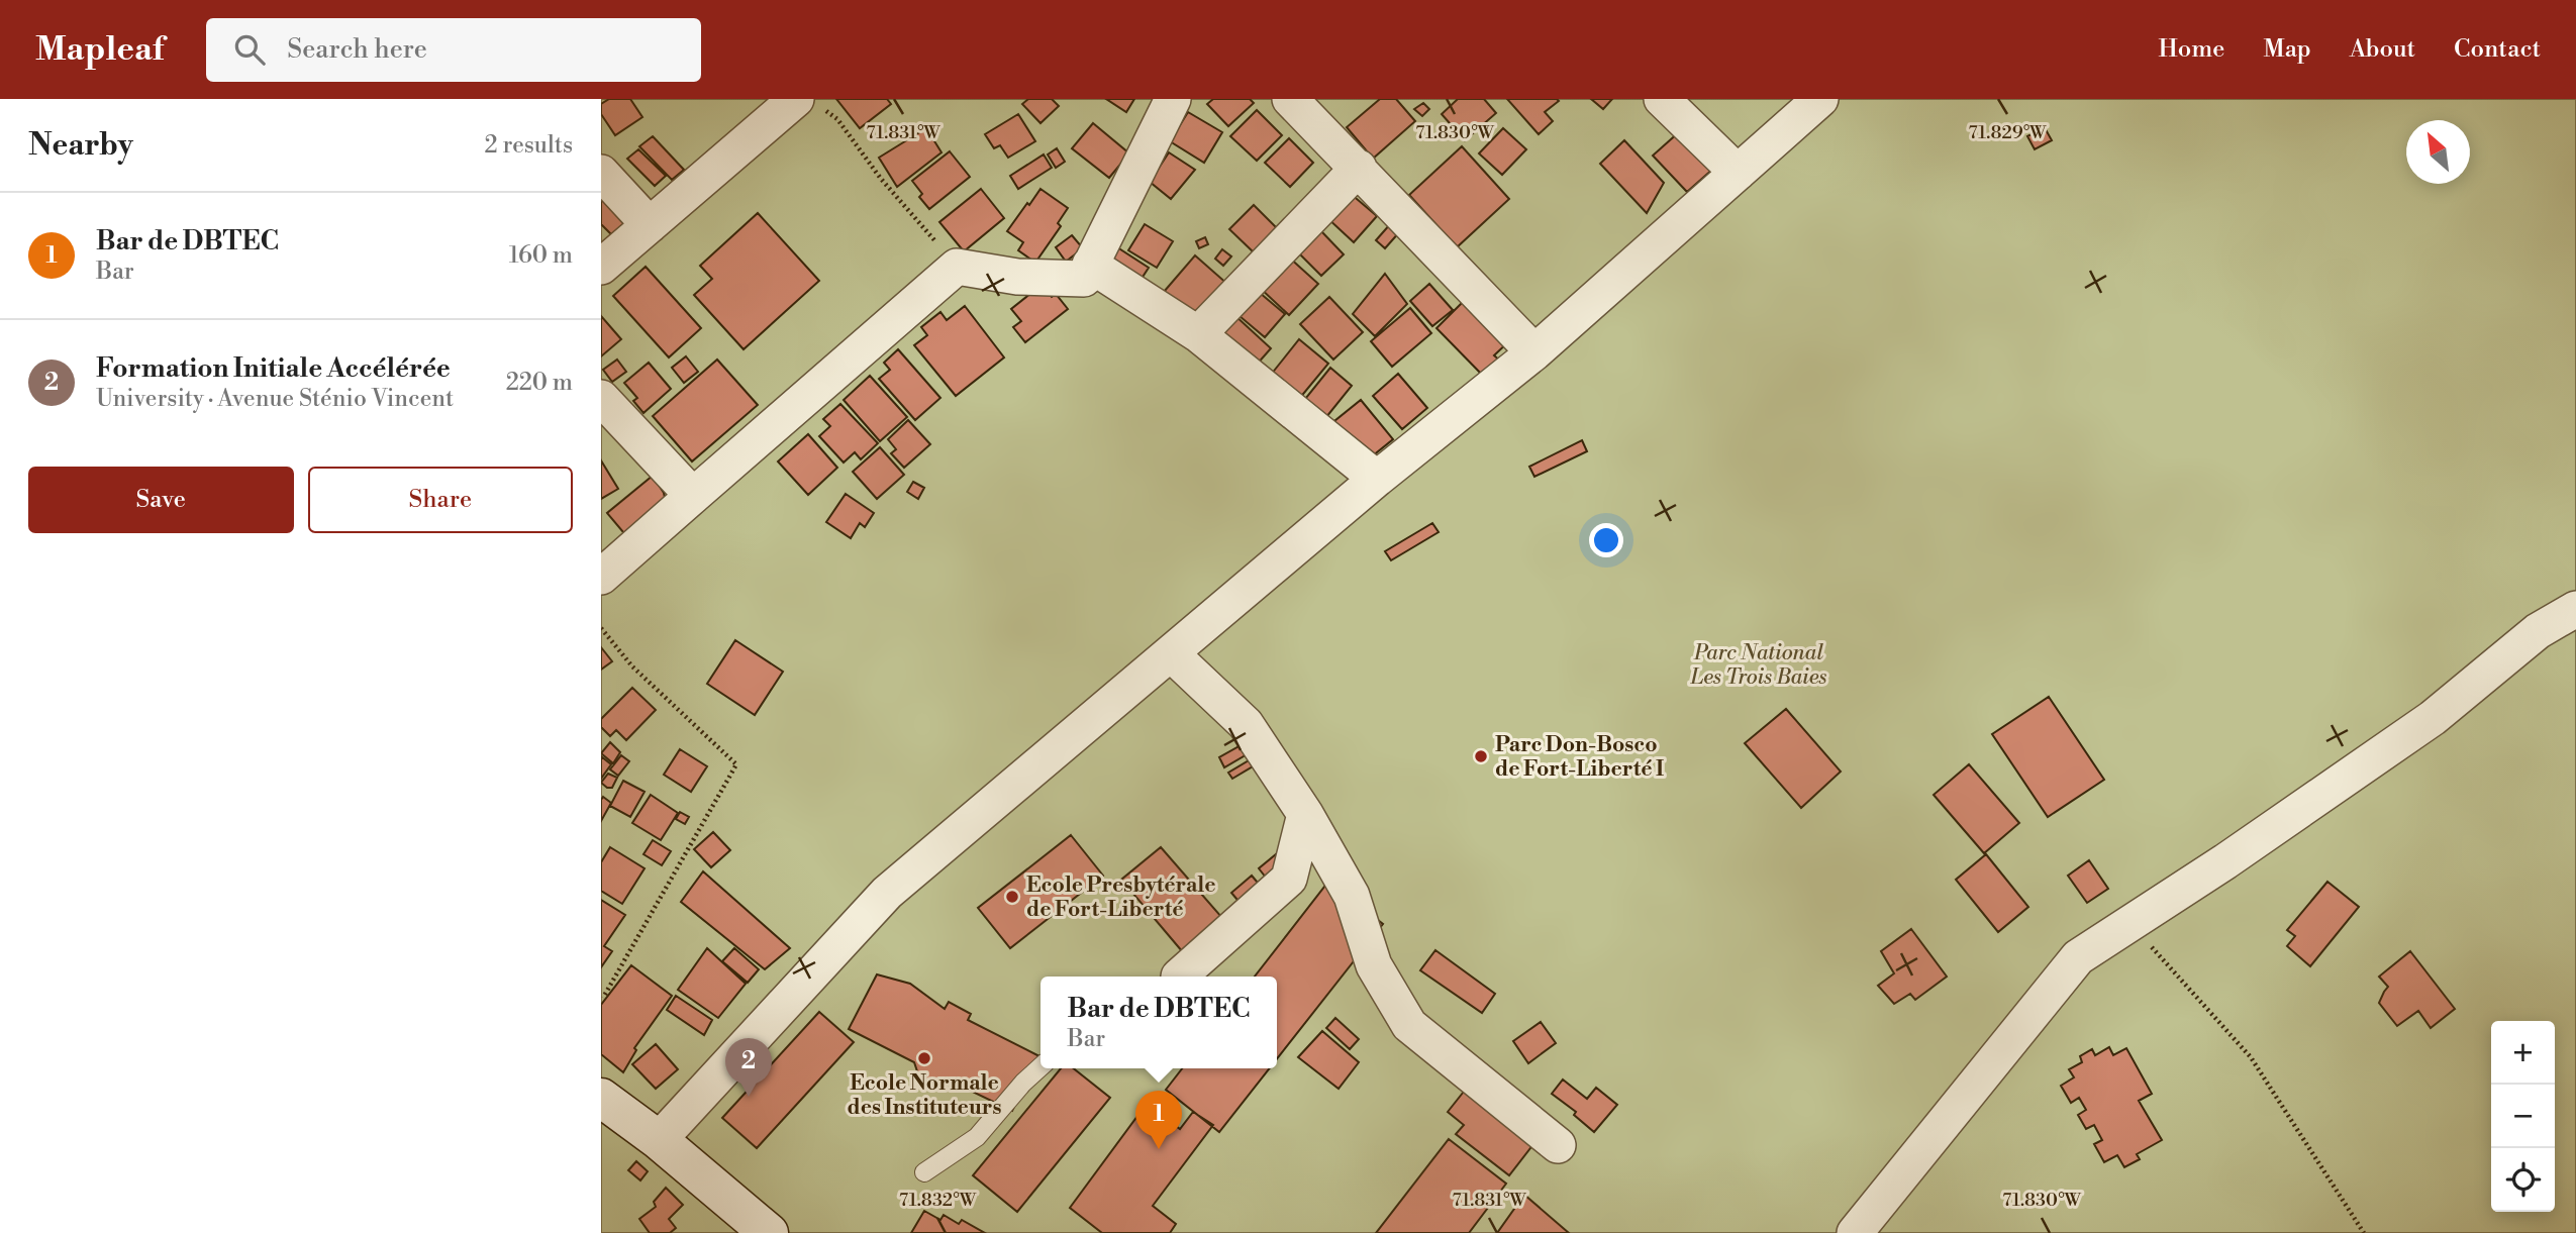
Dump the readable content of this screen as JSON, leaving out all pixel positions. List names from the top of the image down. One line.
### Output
{"parks":["Parc National Les Trois Baies"],"places":["Parc Don-Bosco de Fort-Liberté I","Ecole Presbytérale de Fort-Liberté","Ecole Normale des Instituteurs"],"north":"top left","page":{"header":"Mapleaf","search":"Search here","nav":["Home","Map","About","Contact"],"heading":["Nearby","2 results"],"list":[{"mark":"1","name":"Bar de DBTEC","note":"Bar","value":"160 m"},{"mark":"2","name":"Formation Initiale Accélérée","note":"University · Avenue Sténio Vincent","value":"220 m"}],"buttons":["Save","Share"],"popup":["Bar de DBTEC","Bar"],"map_buttons":["+","−"],"pins":["2","1"]},"coordinates":["71.831°W","71.830°W","71.829°W","71.832°W"]}
